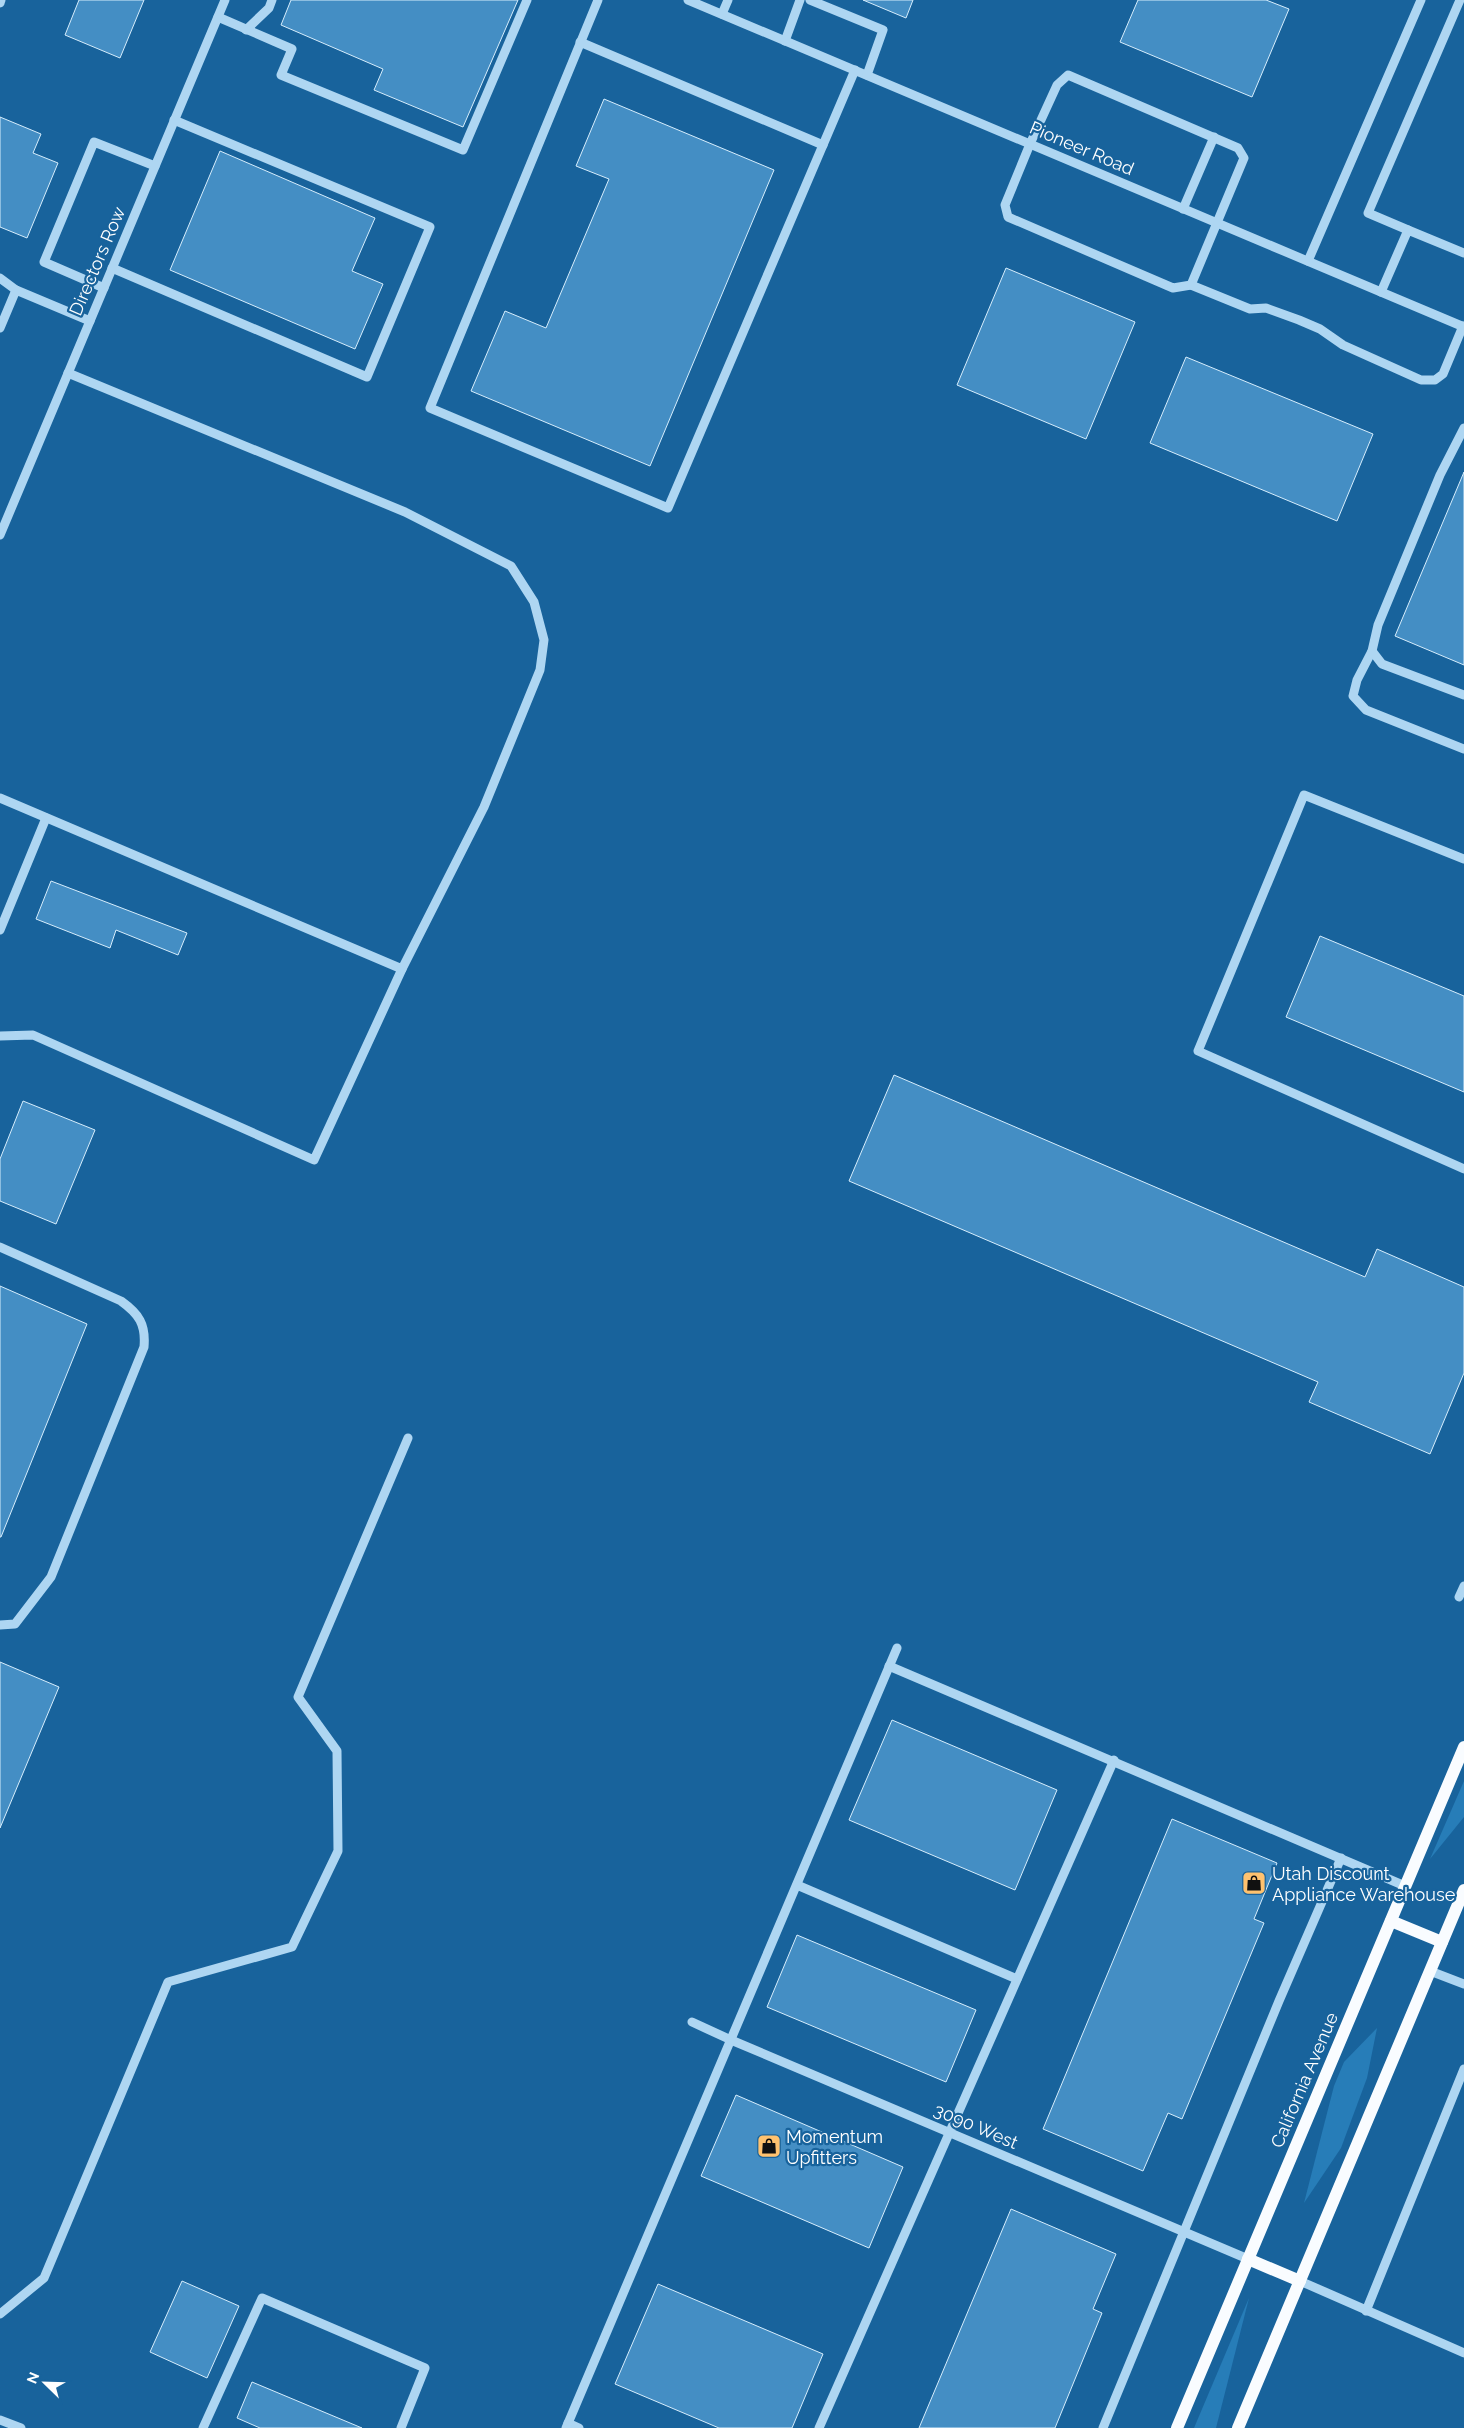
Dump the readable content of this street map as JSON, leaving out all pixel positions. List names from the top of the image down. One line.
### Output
{"streets":{"main road":["California Avenue"],"street":["Pioneer Road","Directors Row","3090 West"]},"crossings":[["California Avenue","3090 West"]],"places":{"shop":["Utah Discount Appliance Warehouse","Momentum Upfitters"]},"north":"top left"}
